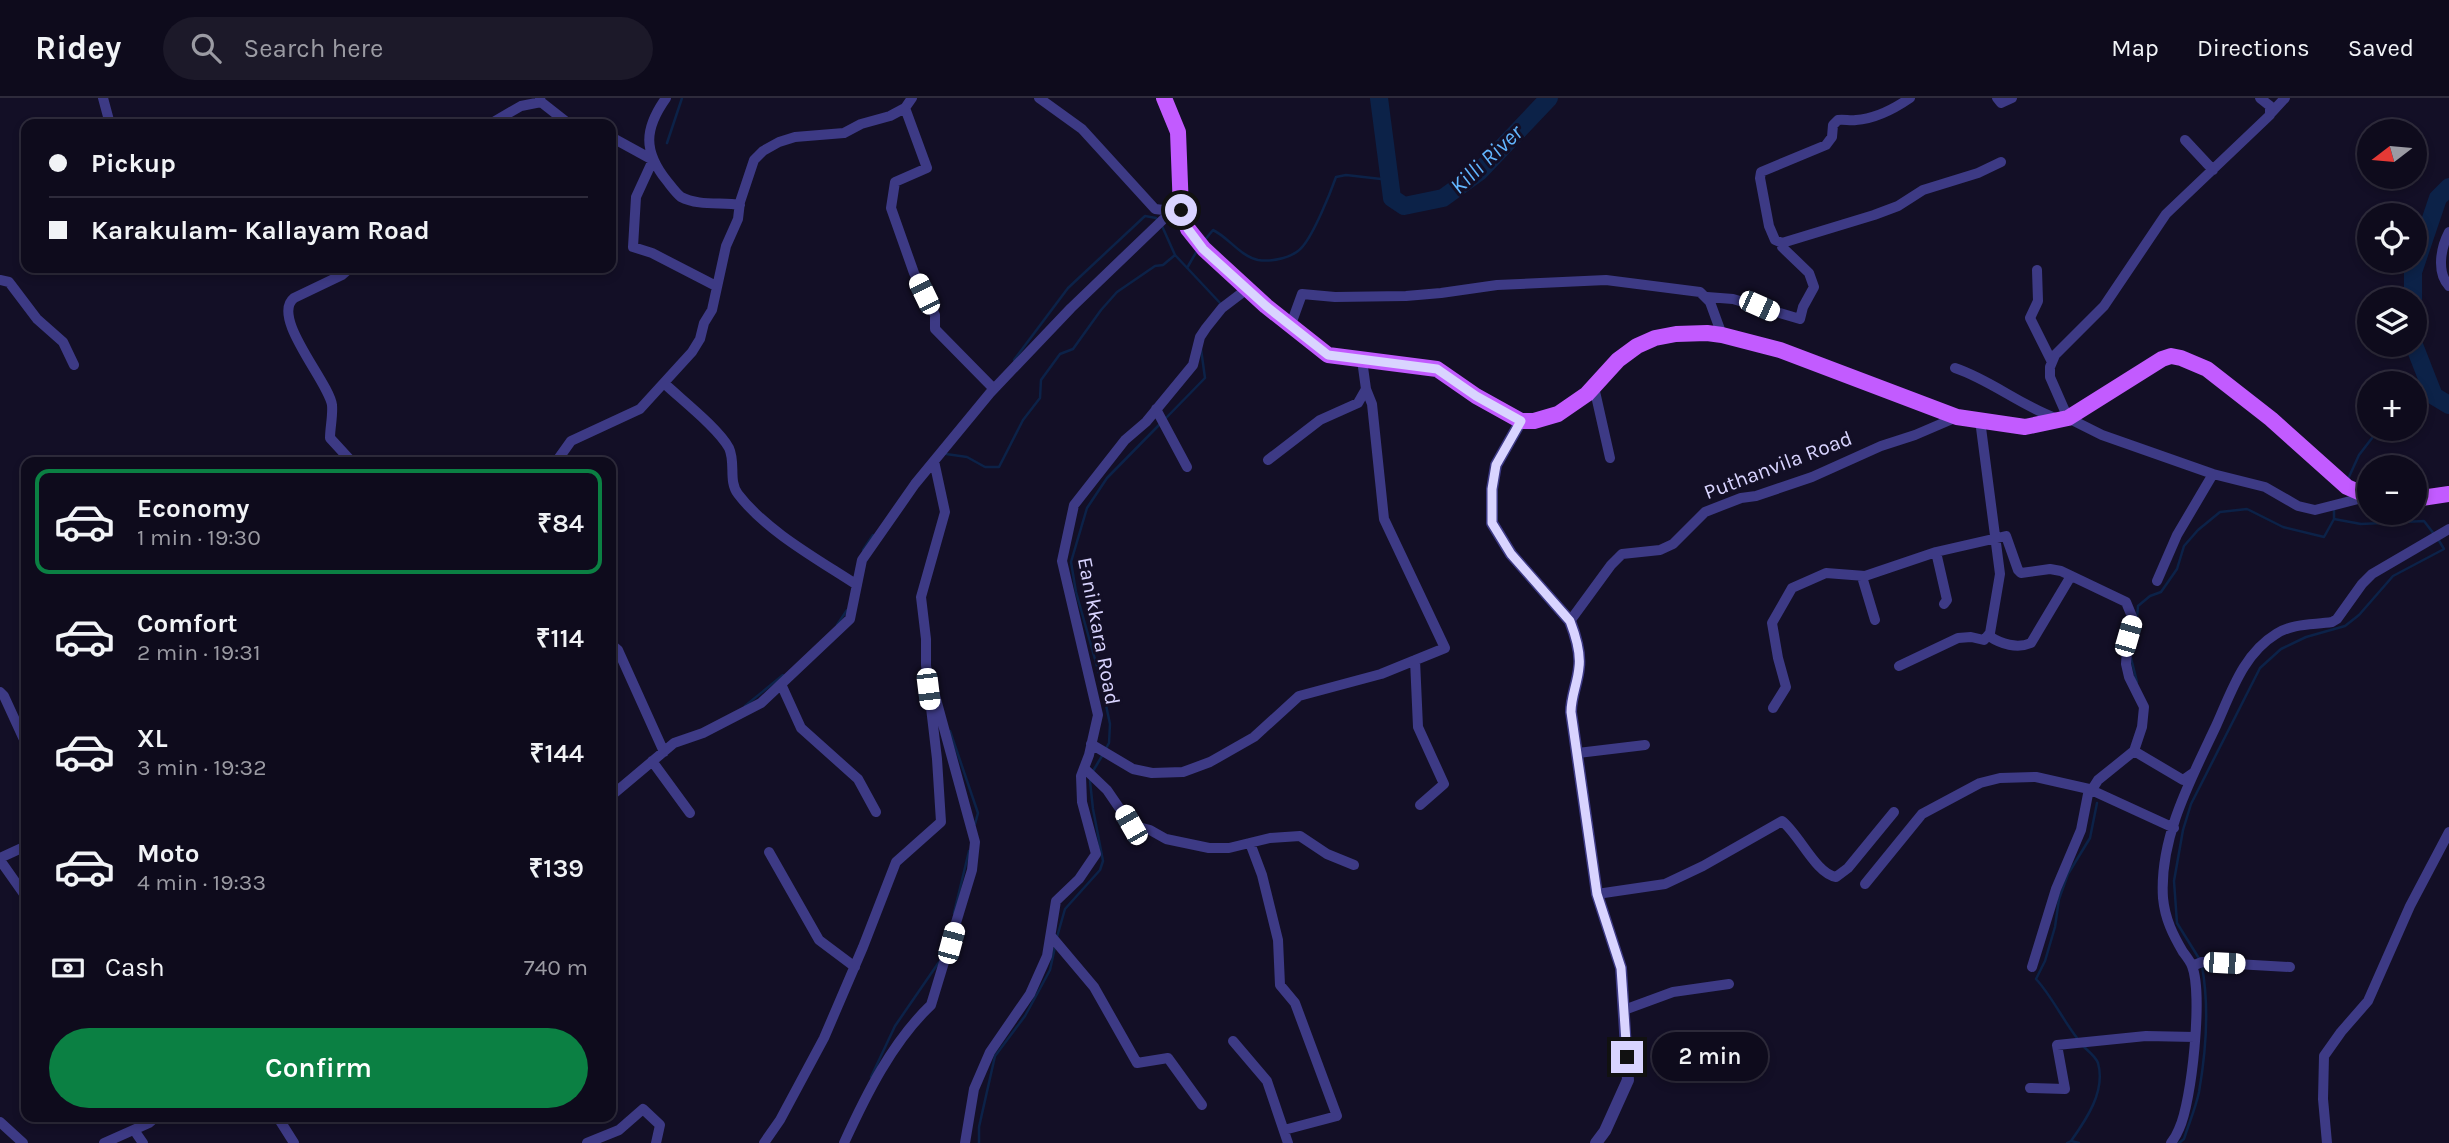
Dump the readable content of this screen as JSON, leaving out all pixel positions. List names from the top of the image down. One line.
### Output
{"streets":{"street":["Puthanvila Road","Eanikkara Road"]},"water":["Killi River"],"north":"left","page":{"header":"Ridey","search":"Search here","nav":["Map","Directions","Saved"],"map_buttons":["+","−"],"banner":["Pickup","Karakulam- Kallayam Road"],"list":[{"name":"Economy","note":"1 min · 19:30","value":"₹84"},{"name":"Comfort","note":"2 min · 19:31","value":"₹114"},{"name":"XL","note":"3 min · 19:32","value":"₹144"},{"name":"Moto","note":"4 min · 19:33","value":"₹139"}],"pay":["Cash","740 m"],"buttons":"Confirm","bubble":"2 min"}}
